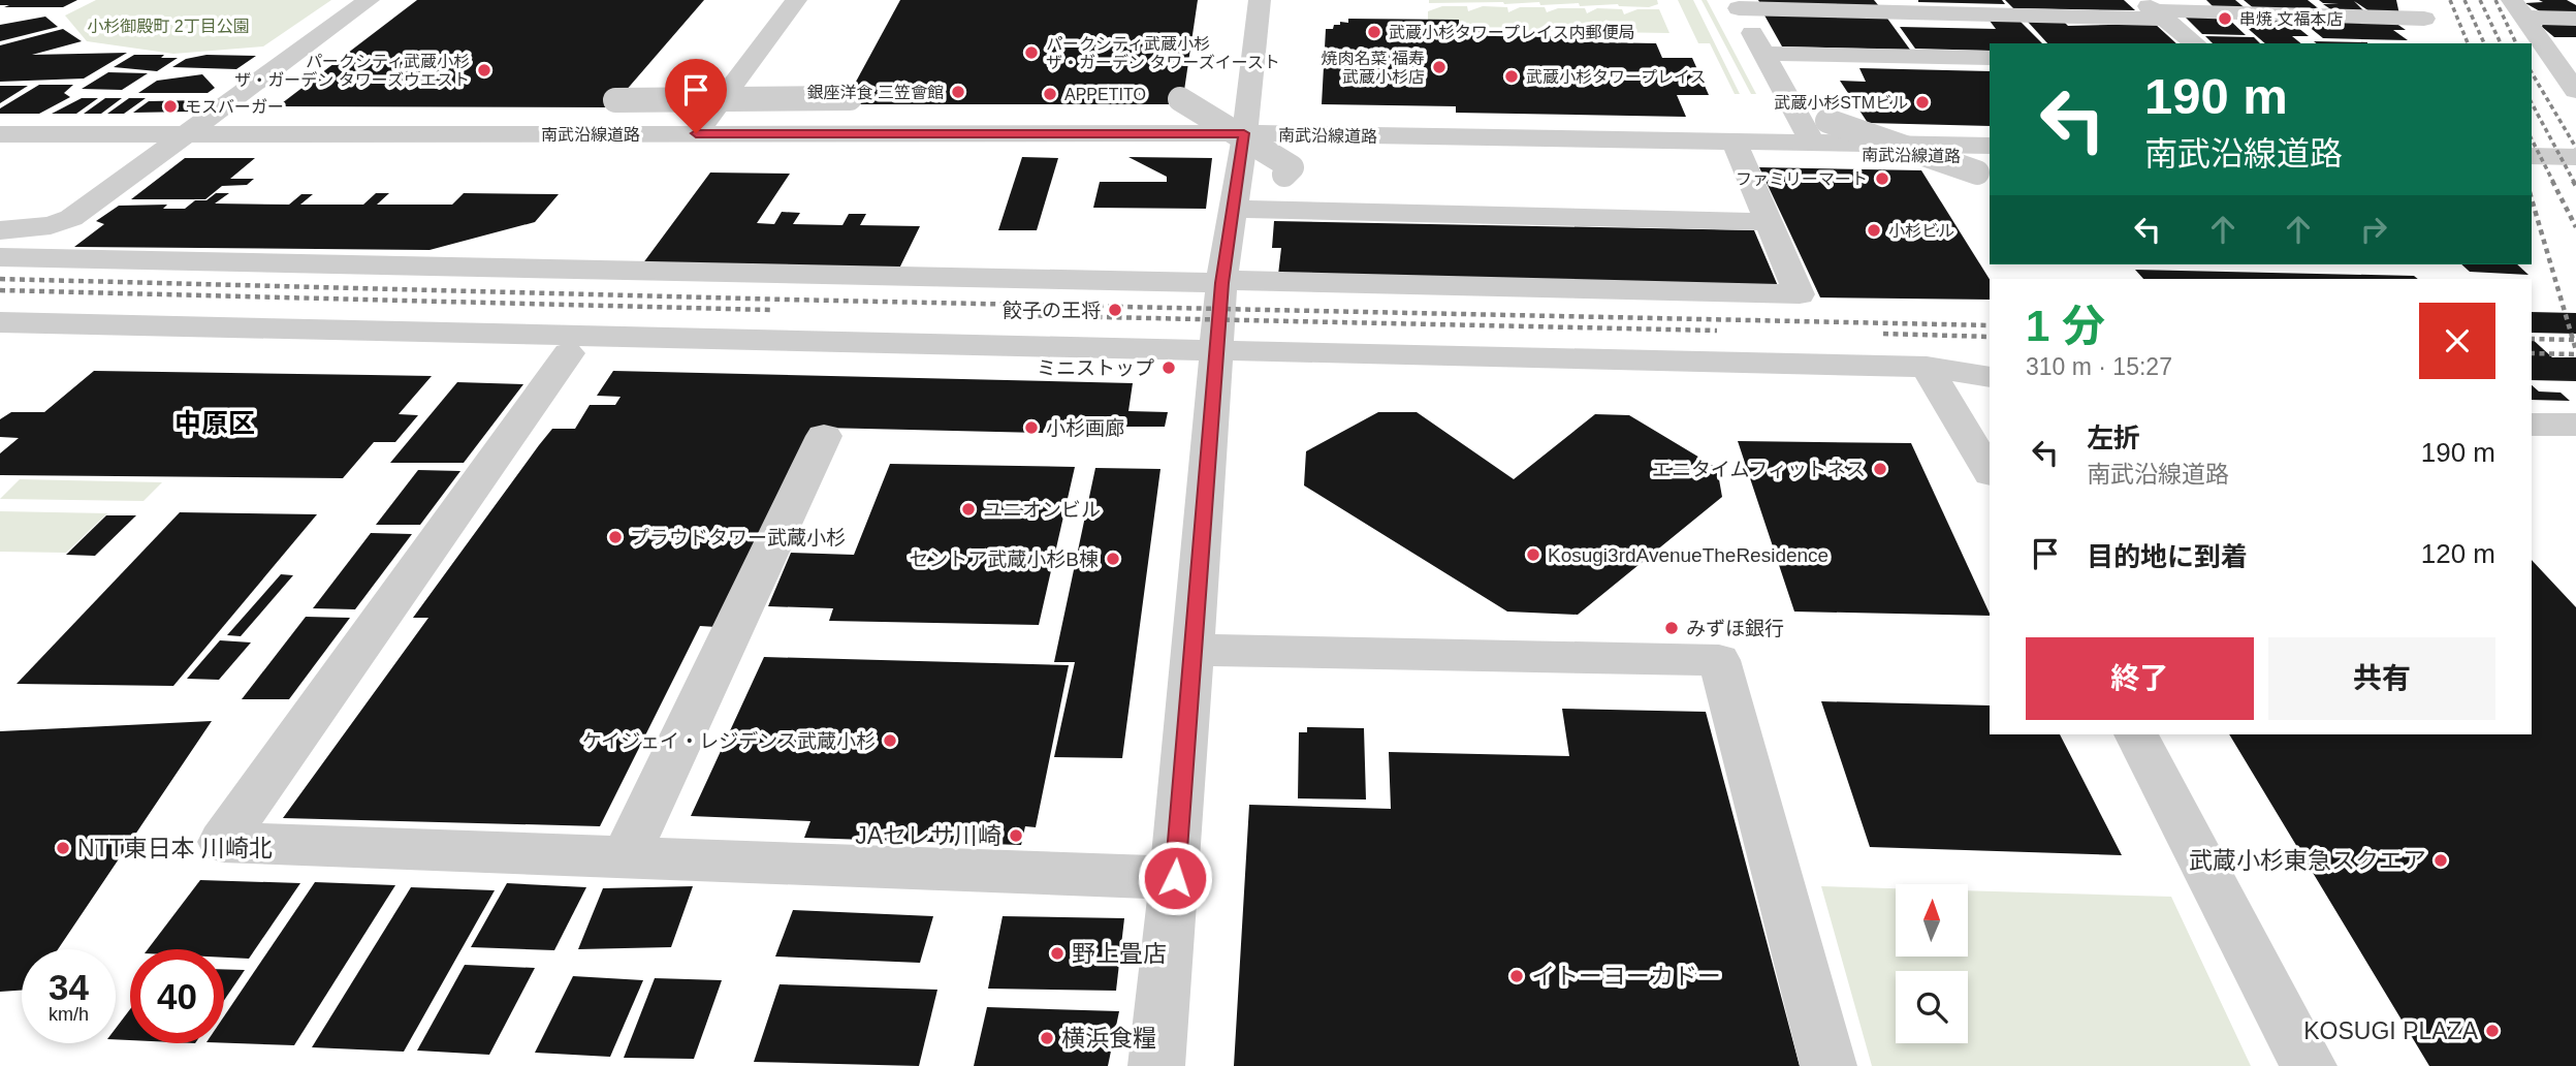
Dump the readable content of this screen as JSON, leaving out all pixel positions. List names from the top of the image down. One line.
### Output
{"streets":{"street":["南武沿線道路"]},"districts":["中原区"],"parks":["小杉御殿町 2丁目公園"],"places":["串焼 文福本店","武蔵小杉タワープレイス内郵便局","パークシティ武蔵小杉 ザ・ガーデン タワーズイースト","焼肉名菜 福寿 武蔵小杉店","パークシティ武蔵小杉 ザ・ガーデン タワーズウエスト","武蔵小杉タワープレイス","銀座洋食 三笠會館","APPETITO","武蔵小杉STMビル","モスバーガー","ファミリーマート","小杉ビル","餃子の王将","ミニストップ","小杉画廊","エニタイムフィットネス","ユニオンビル","プラウドタワー武蔵小杉","Kosugi3rdAvenueTheResidence","セントア武蔵小杉B棟","みずほ銀行","ケイジェイ・レジデンス武蔵小杉","JAセレサ川崎","NTT東日本 川崎北","武蔵小杉東急スクエア","野上畳店","イトーヨーカドー","KOSUGI PLAZA","横浜食糧"],"north":"top","page":{"turn":["190 m","南武沿線道路"],"heading":["1 分","310 m · 15:27"],"list":[{"name":"左折","note":"南武沿線道路","value":"190 m"},{"name":"目的地に到着","value":"120 m"}],"buttons":["終了","共有"],"speed":"34 km/h","limit":"40"}}
